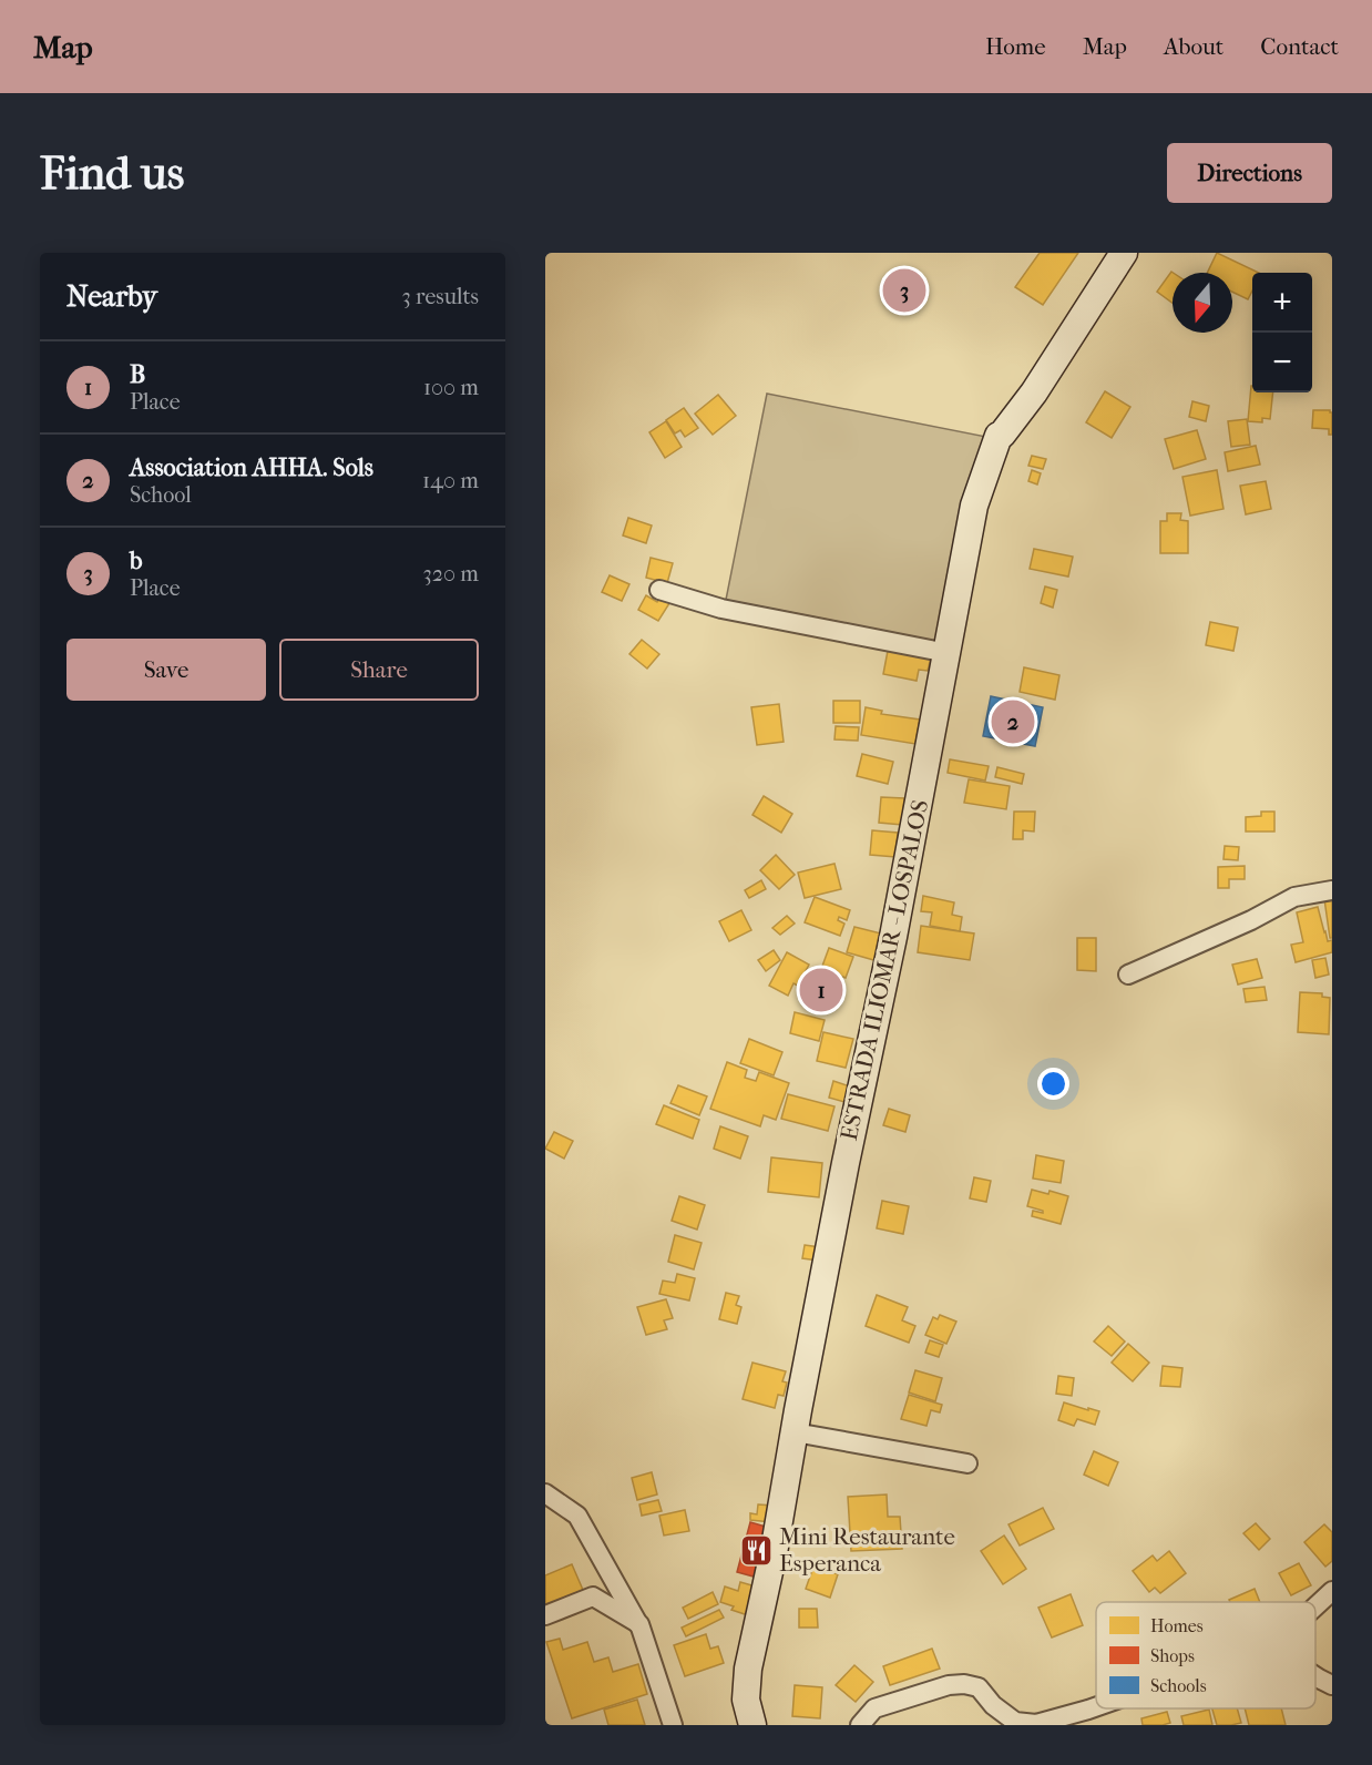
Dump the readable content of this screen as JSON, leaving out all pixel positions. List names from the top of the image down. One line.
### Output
{"streets":{"street":["ESTRADA ILIOMAR - LOSPALOS"]},"places":{"restaurant":["Mini Restaurante Esperanca"]},"legend":["Homes","Shops","Schools"],"north":"bottom","page":{"header":"Map","nav":["Home","Map","About","Contact"],"buttons":["Directions",["Save","Share"]],"title":"Find us","heading":["Nearby","3 results"],"pins":["3","2","1"],"map_buttons":["+","−"],"list":[{"mark":"1","name":"B","note":"Place","value":"100 m"},{"mark":"2","name":"Association AHHA. Sols","note":"School","value":"140 m"},{"mark":"3","name":"b","note":"Place","value":"320 m"}]}}
